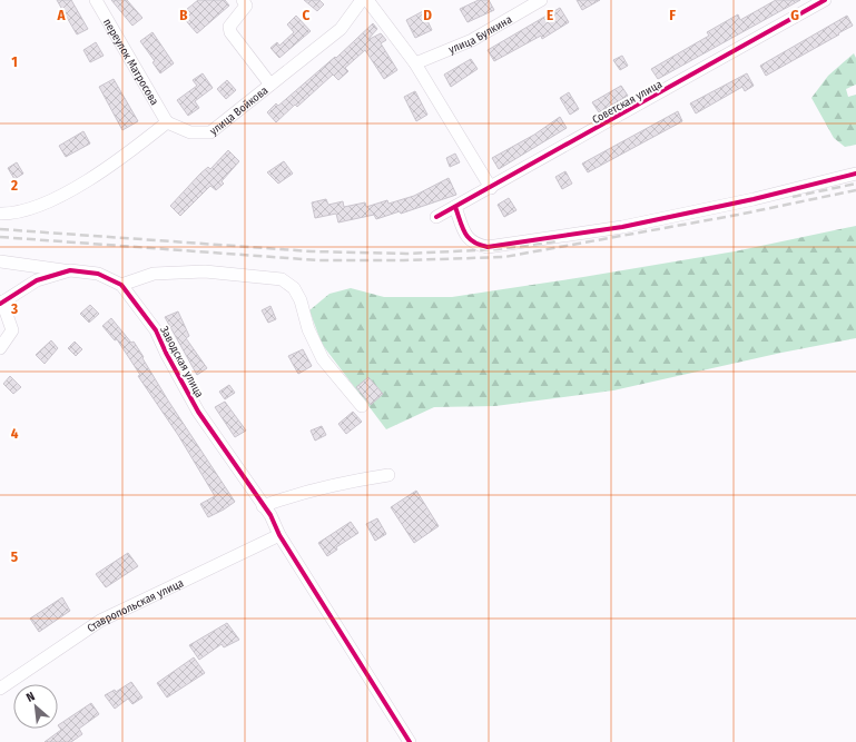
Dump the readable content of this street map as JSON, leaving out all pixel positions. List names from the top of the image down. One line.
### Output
{"streets":{"street":["улица Булкина","переулок Матросова","Советская улица","улица Войкова","Заводская улица","Ставропольская улица"]},"crossings":[["переулок Матросова","улица Войкова"],["Заводская улица","Ставропольская улица"]],"north":"top left","grid":{"columns":["A","B","C","D","E","F","G"],"rows":["1","2","3","4","5"]}}
